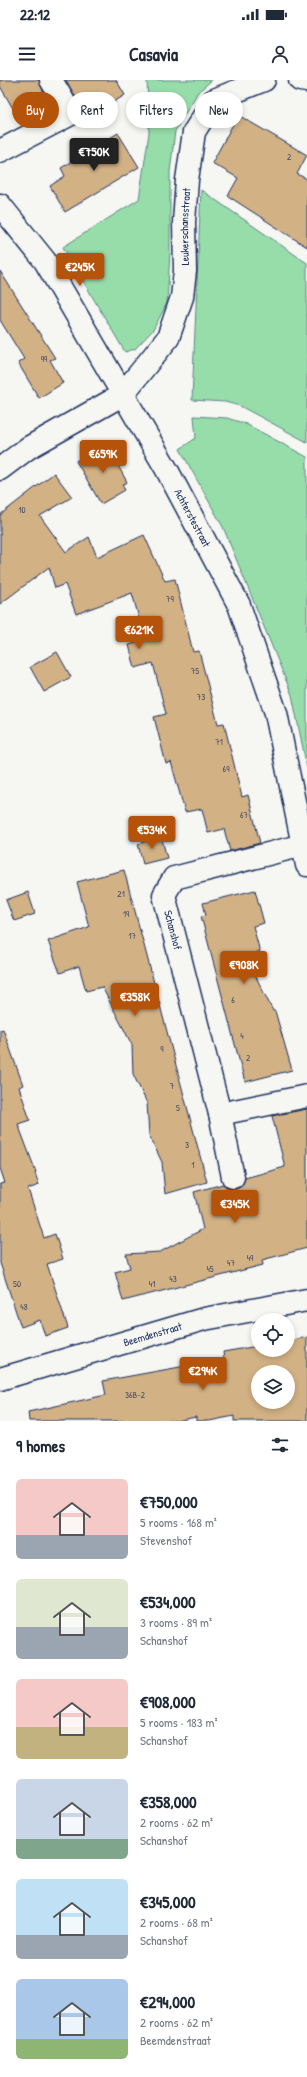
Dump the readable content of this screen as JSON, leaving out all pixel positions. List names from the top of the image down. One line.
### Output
{"streets":{"street":["Leukerschansstraat","Achterstestraat","Schanshof","Beemdenstraat"]},"crossings":[["Leukerschansstraat","Achterstestraat"],["Achterstestraat","Schanshof"]],"house_numbers":["2","99","10","79","75","73","71","69","67","21","19","17","6","4","9","2","7","5","3","1","49","47","45","43","50","41","48","36B-2"],"page":{"status":"22:12","header":"Casavia","chip":["Buy","Rent","Filters","New"],"price":["€750K","€245K","€659K","€621K","€534K","€908K","€358K","€345K","€294K"],"heading":"9 homes","list":[{"name":"€750,000","note":"5 rooms · 168 m² · Stevenshof"},{"name":"€534,000","note":"3 rooms · 89 m² · Schanshof"},{"name":"€908,000","note":"5 rooms · 183 m² · Schanshof"},{"name":"€358,000","note":"2 rooms · 62 m² · Schanshof"},{"name":"€345,000","note":"2 rooms · 68 m² · Schanshof"},{"name":"€294,000","note":"2 rooms · 62 m² · Beemdenstraat"}]}}
